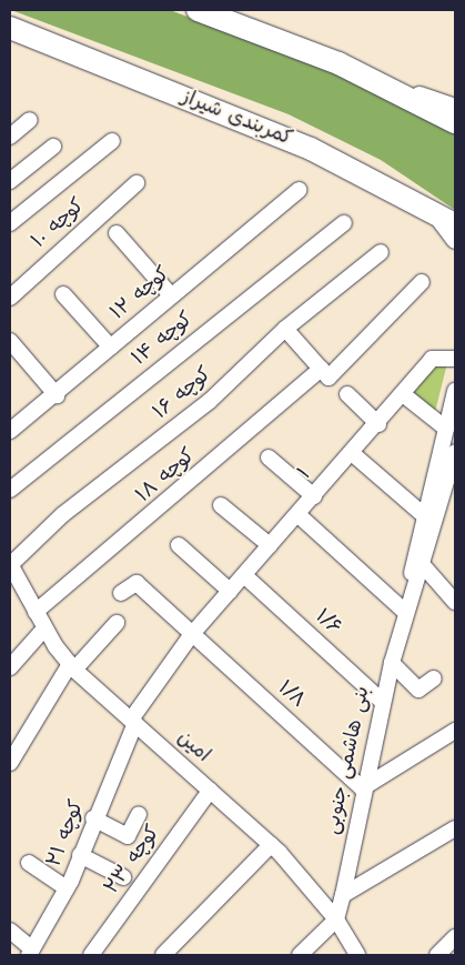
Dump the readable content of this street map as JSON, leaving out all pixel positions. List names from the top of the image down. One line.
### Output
{"streets":{"highway":["کمربندی شیراز"],"street":["کوچه ۱۰","کوچه ۱۲","کوچه ۱۴","کوچه ۱۶","۱","کوچه ۱۸","۱/۶","۱/۸","امین","بنی هاشمی جنوبی","کوچه ۲۱","کوچه ۲۳"]},"crossings":[["کوچه ۱۶","امین"],["۱","۱/۶"],["۱","۱/۸"],["۱","کوچه ۲۱"],["کوچه ۱۸","امین"],["۱/۶","بنی هاشمی جنوبی"],["۱/۸","بنی هاشمی جنوبی"],["۱/۸","کوچه ۲۱"],["امین","بنی هاشمی جنوبی"],["امین","کوچه ۲۱"],["امین","کوچه ۲۳"]]}
